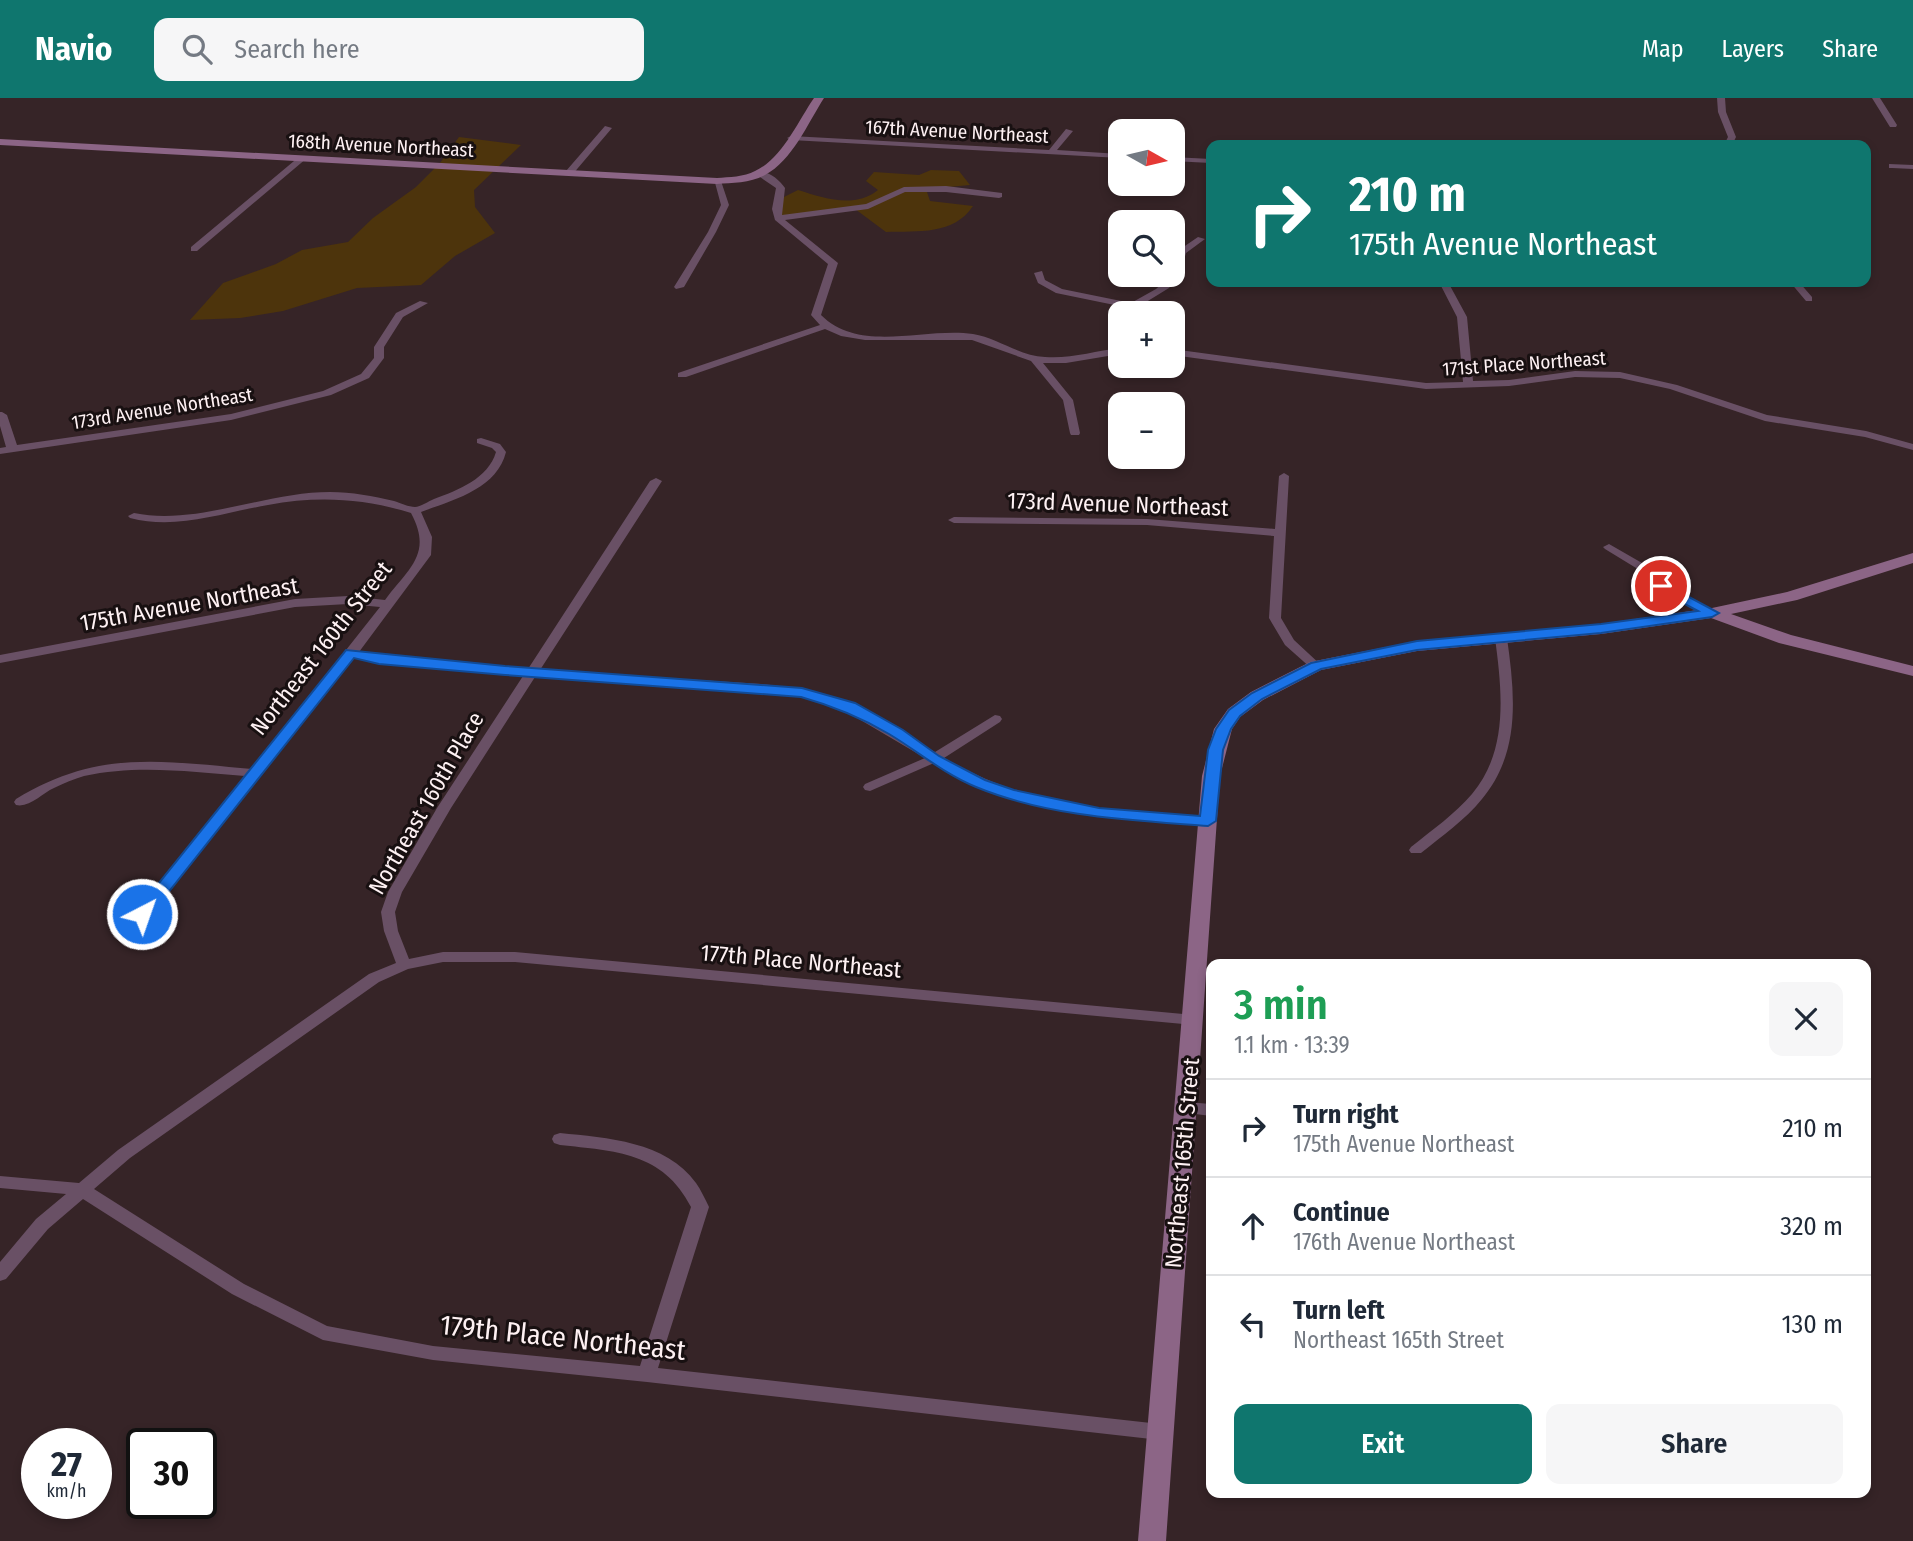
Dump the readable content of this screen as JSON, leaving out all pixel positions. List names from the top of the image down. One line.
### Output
{"streets":{"street":["167th Avenue Northeast","168th Avenue Northeast","171st Place Northeast","173rd Avenue Northeast","175th Avenue Northeast","Northeast 160th Street","Northeast 160th Place","177th Place Northeast","Northeast 165th Street","179th Place Northeast"]},"crossings":[["175th Avenue Northeast","Northeast 160th Street"],["Northeast 160th Place","177th Place Northeast"],["177th Place Northeast","Northeast 165th Street"],["Northeast 165th Street","179th Place Northeast"]],"north":"right","page":{"header":"Navio","search":"Search here","nav":["Map","Layers","Share"],"map_buttons":["+","−"],"turn":["210 m","175th Avenue Northeast"],"heading":["3 min","1.1 km · 13:39"],"list":[{"name":"Turn right","note":"175th Avenue Northeast","value":"210 m"},{"name":"Continue","note":"176th Avenue Northeast","value":"320 m"},{"name":"Turn left","note":"Northeast 165th Street","value":"130 m"}],"buttons":["Exit","Share"],"speed":"27 km/h","limit":"30"}}
